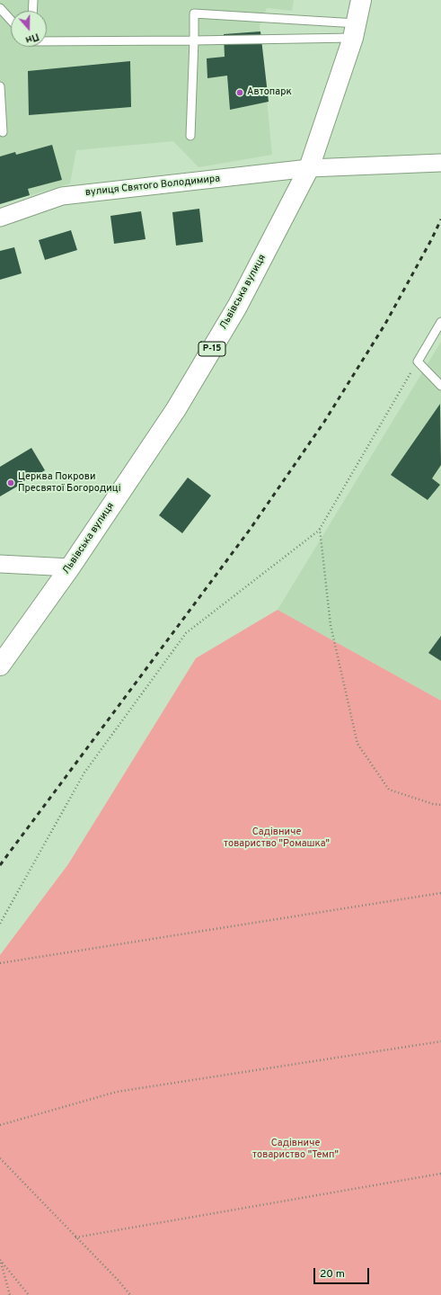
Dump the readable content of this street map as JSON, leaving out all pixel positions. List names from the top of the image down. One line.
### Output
{"streets":{"main road":["Львівська вулиця","Р-15"],"street":["вулиця Святого Володимира"]},"crossings":[["вулиця Святого Володимира","Львівська вулиця"]],"parks":["Садівниче товариство \"Ромашка\"","Садівниче товариство \"Темп\""],"places":["Автопарк","Церква Покрови Пресвятої Богородиці"],"scale_bar":"20 m","north":"bottom"}
